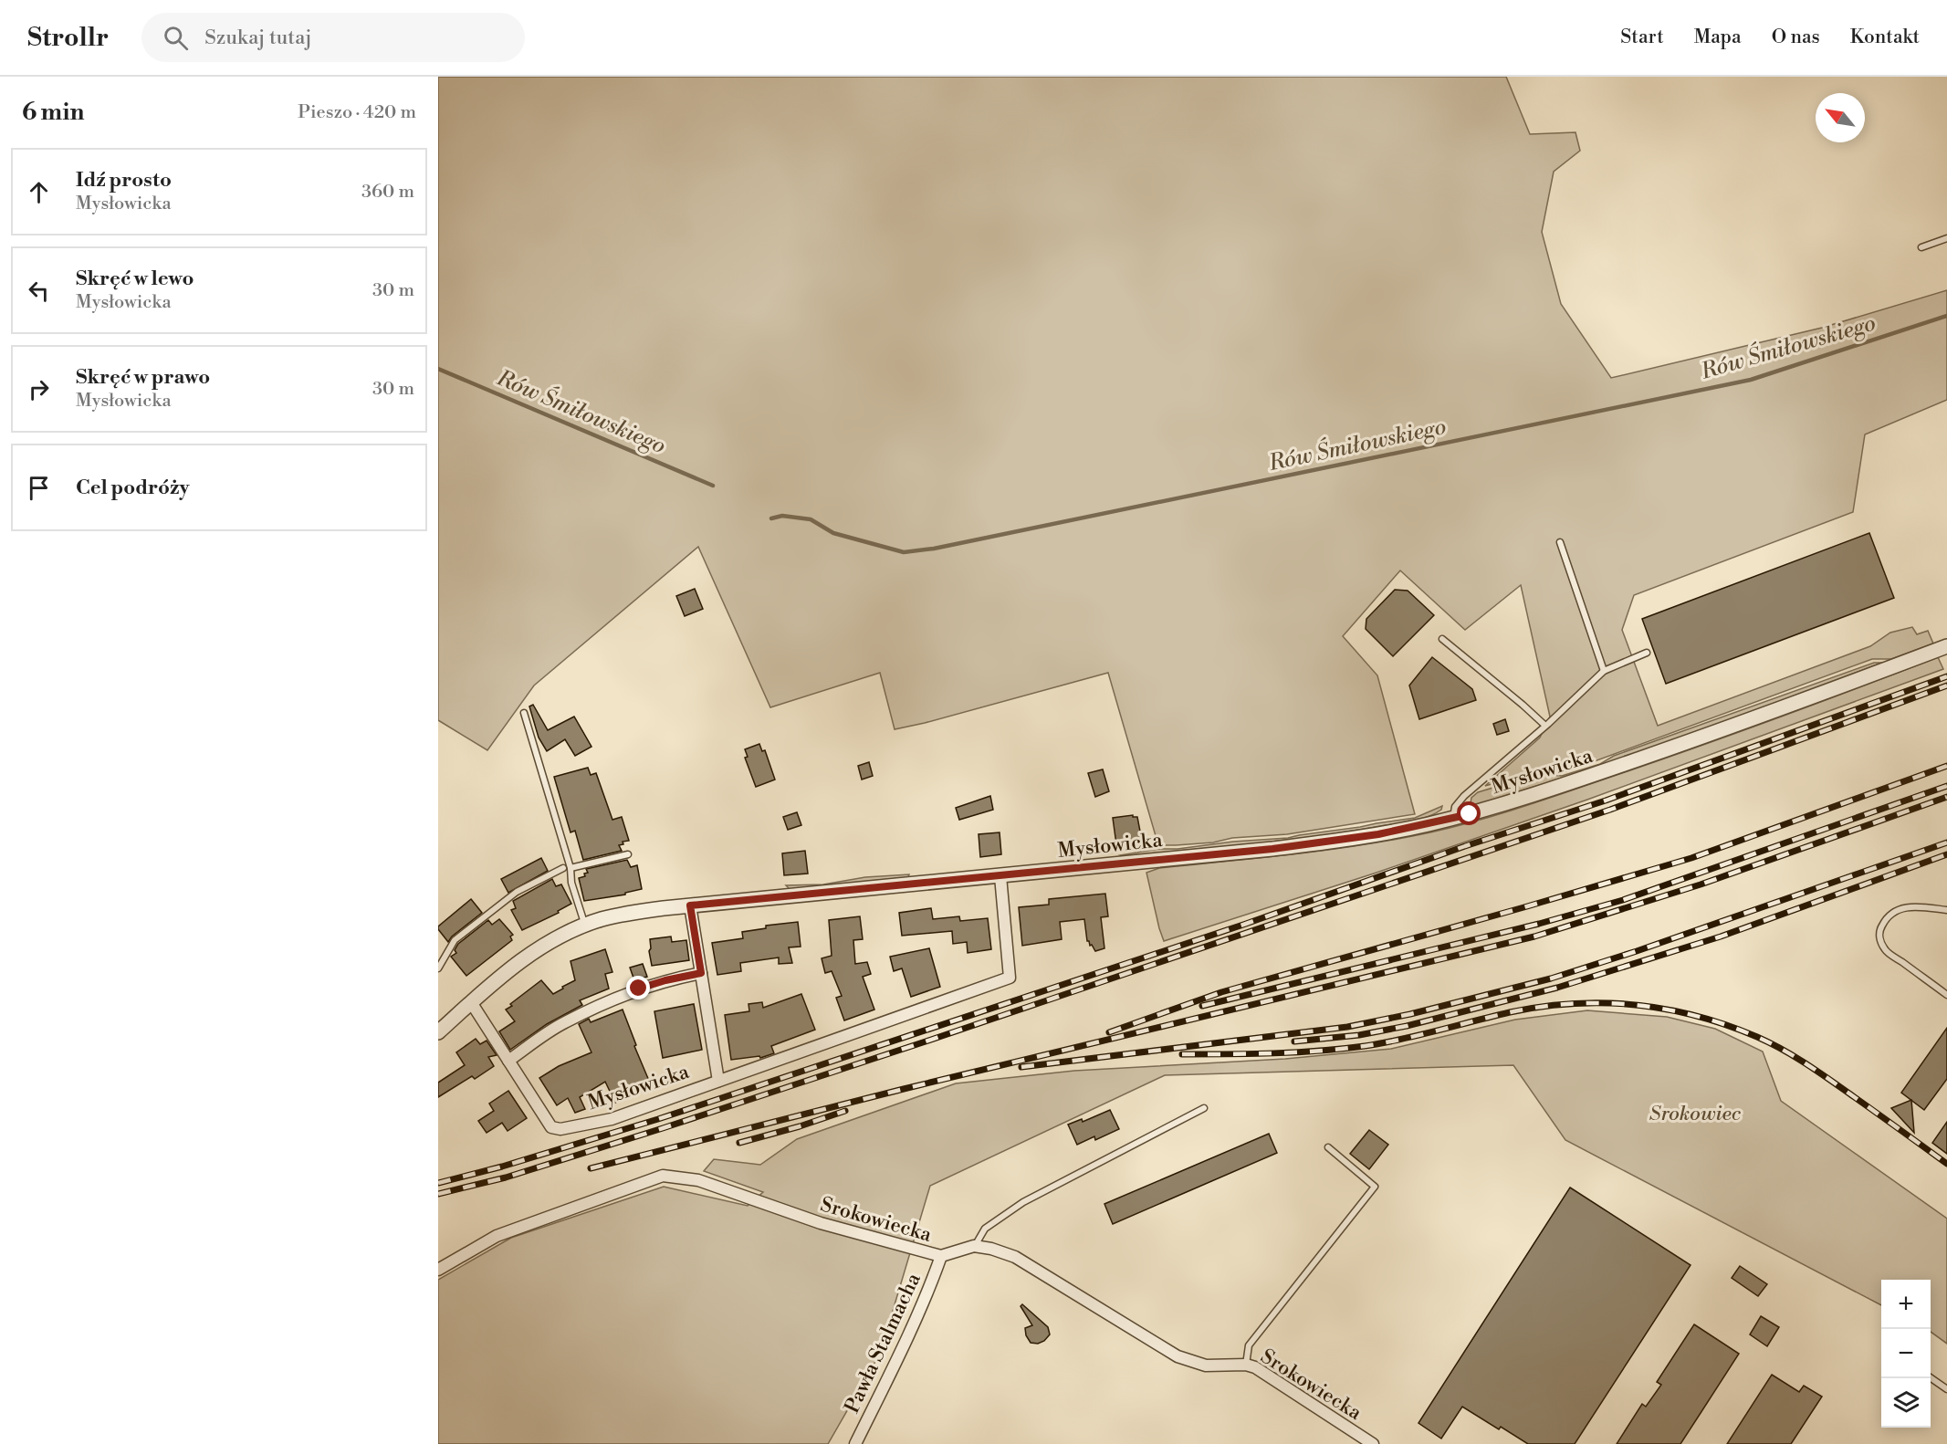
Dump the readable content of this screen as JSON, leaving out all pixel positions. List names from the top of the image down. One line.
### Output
{"streets":{"street":["Mysłowicka","Srokowiecka","Pawła Stalmacha"]},"crossings":[["Srokowiecka","Pawła Stalmacha"]],"water":["Rów Śmiłowskiego"],"parks":["Srokowiec"],"north":"top left","page":{"header":"Strollr","search":"Szukaj tutaj","nav":["Start","Mapa","O nas","Kontakt"],"heading":["6 min","Pieszo · 420 m"],"list":[["Idź prosto","Mysłowicka","360 m"],["Skręć w lewo","Mysłowicka","30 m"],["Skręć w prawo","Mysłowicka","30 m"],"Cel podróży"],"map_buttons":["+","−"]}}
